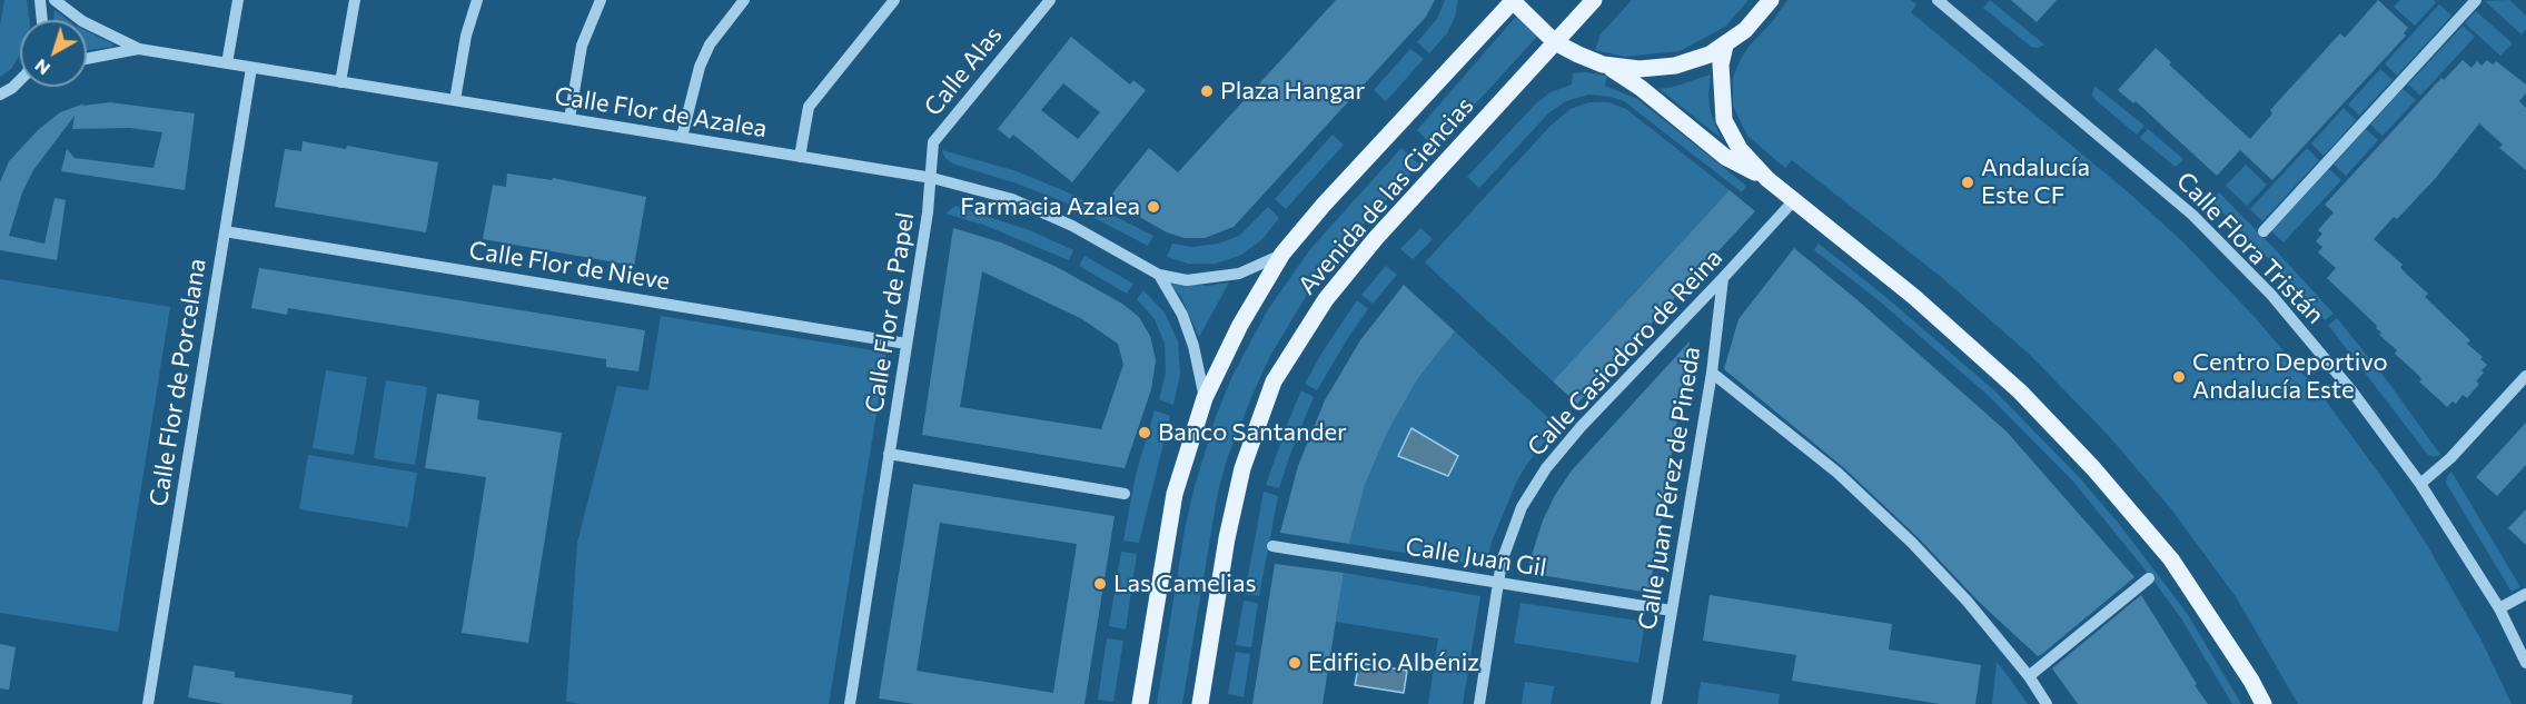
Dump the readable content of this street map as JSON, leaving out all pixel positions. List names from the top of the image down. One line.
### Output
{"streets":{"main road":["Avenida de las Ciencias"],"street":["Calle Alas","Calle Flor de Azalea","Calle Flora Tristán","Calle Flor de Nieve","Calle Flor de Papel","Calle Casiodoro de Reina","Calle Flor de Porcelana","Calle Juan Pérez de Pineda","Calle Juan Gil"]},"crossings":[["Calle Alas","Calle Flor de Azalea"],["Calle Alas","Calle Flor de Papel"],["Calle Flor de Azalea","Calle Flor de Papel"],["Calle Flor de Azalea","Calle Flor de Porcelana"],["Calle Flor de Nieve","Calle Flor de Papel"],["Calle Flor de Nieve","Calle Flor de Porcelana"],["Calle Casiodoro de Reina","Calle Juan Pérez de Pineda"],["Calle Casiodoro de Reina","Calle Juan Gil"],["Calle Juan Pérez de Pineda","Calle Juan Gil"]],"places":["Plaza Hangar","Andalucía Este CF","Farmacia Azalea","Centro Deportivo Andalucía Este","Banco Santander","Las Camelias","Edificio Albéniz"],"north":"bottom left"}
